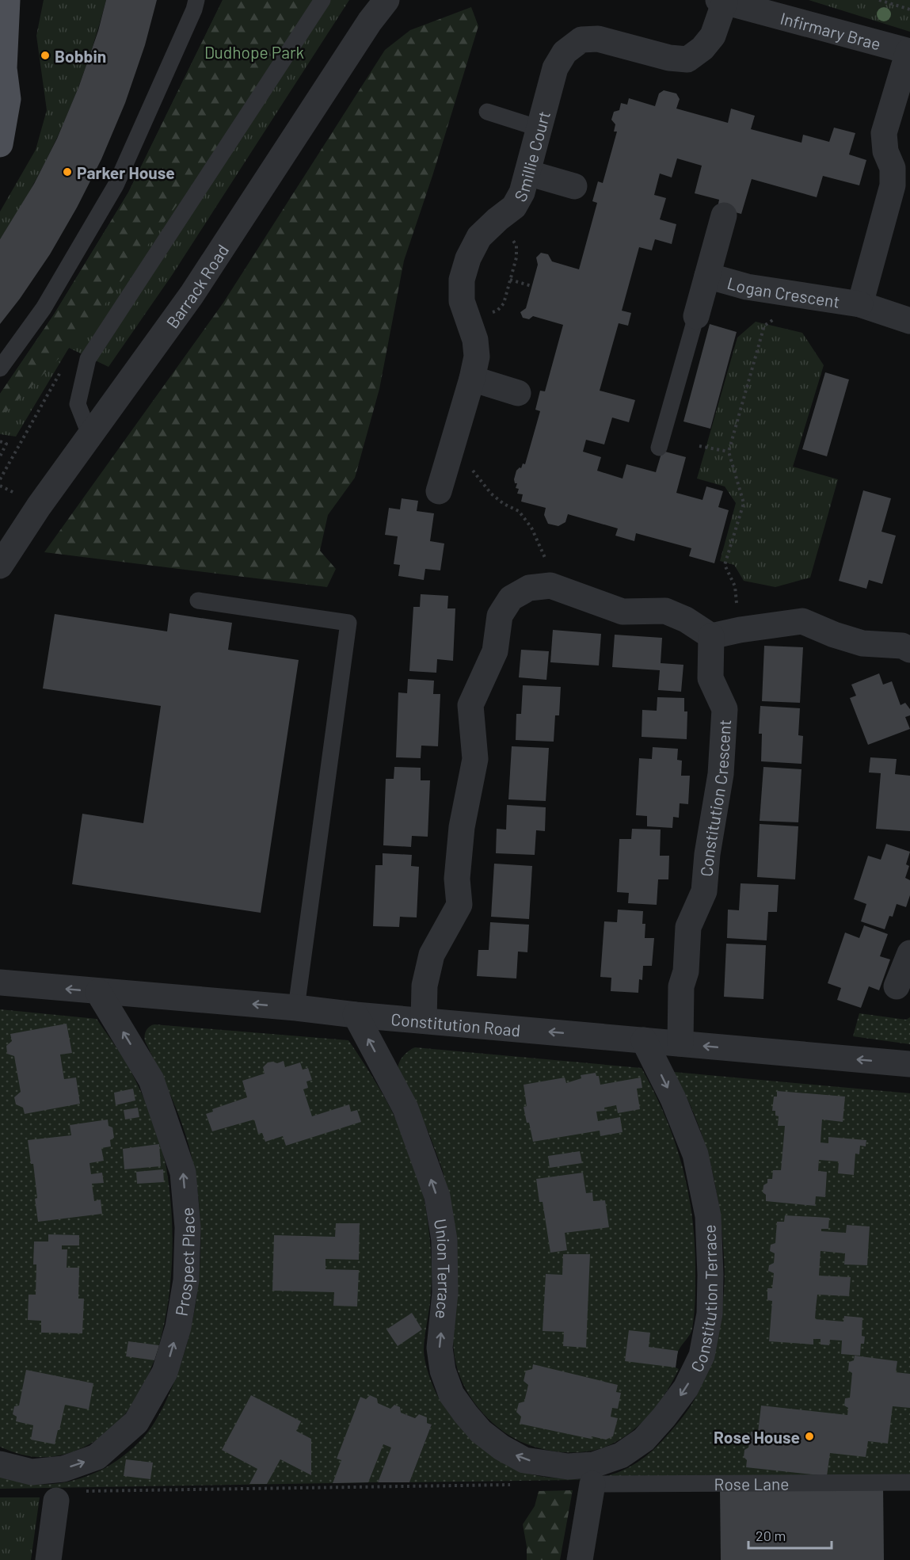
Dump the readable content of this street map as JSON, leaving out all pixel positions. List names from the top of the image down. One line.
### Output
{"streets":{"street":["Infirmary Brae","Smillie Court","Barrack Road","Logan Crescent","Constitution Crescent","Constitution Road","Prospect Place","Union Terrace","Constitution Terrace"],"lane":["Rose Lane"]},"crossings":[["Infirmary Brae","Smillie Court"],["Constitution Crescent","Constitution Road"],["Constitution Road","Prospect Place"],["Constitution Road","Union Terrace"],["Constitution Road","Constitution Terrace"],["Union Terrace","Constitution Terrace"]],"one_way":["Constitution Road","Union Terrace","Constitution Terrace"],"parks":["Dudhope Park"],"places":["Bobbin","Parker House","Rose House"],"scale_bar":"20 m"}
